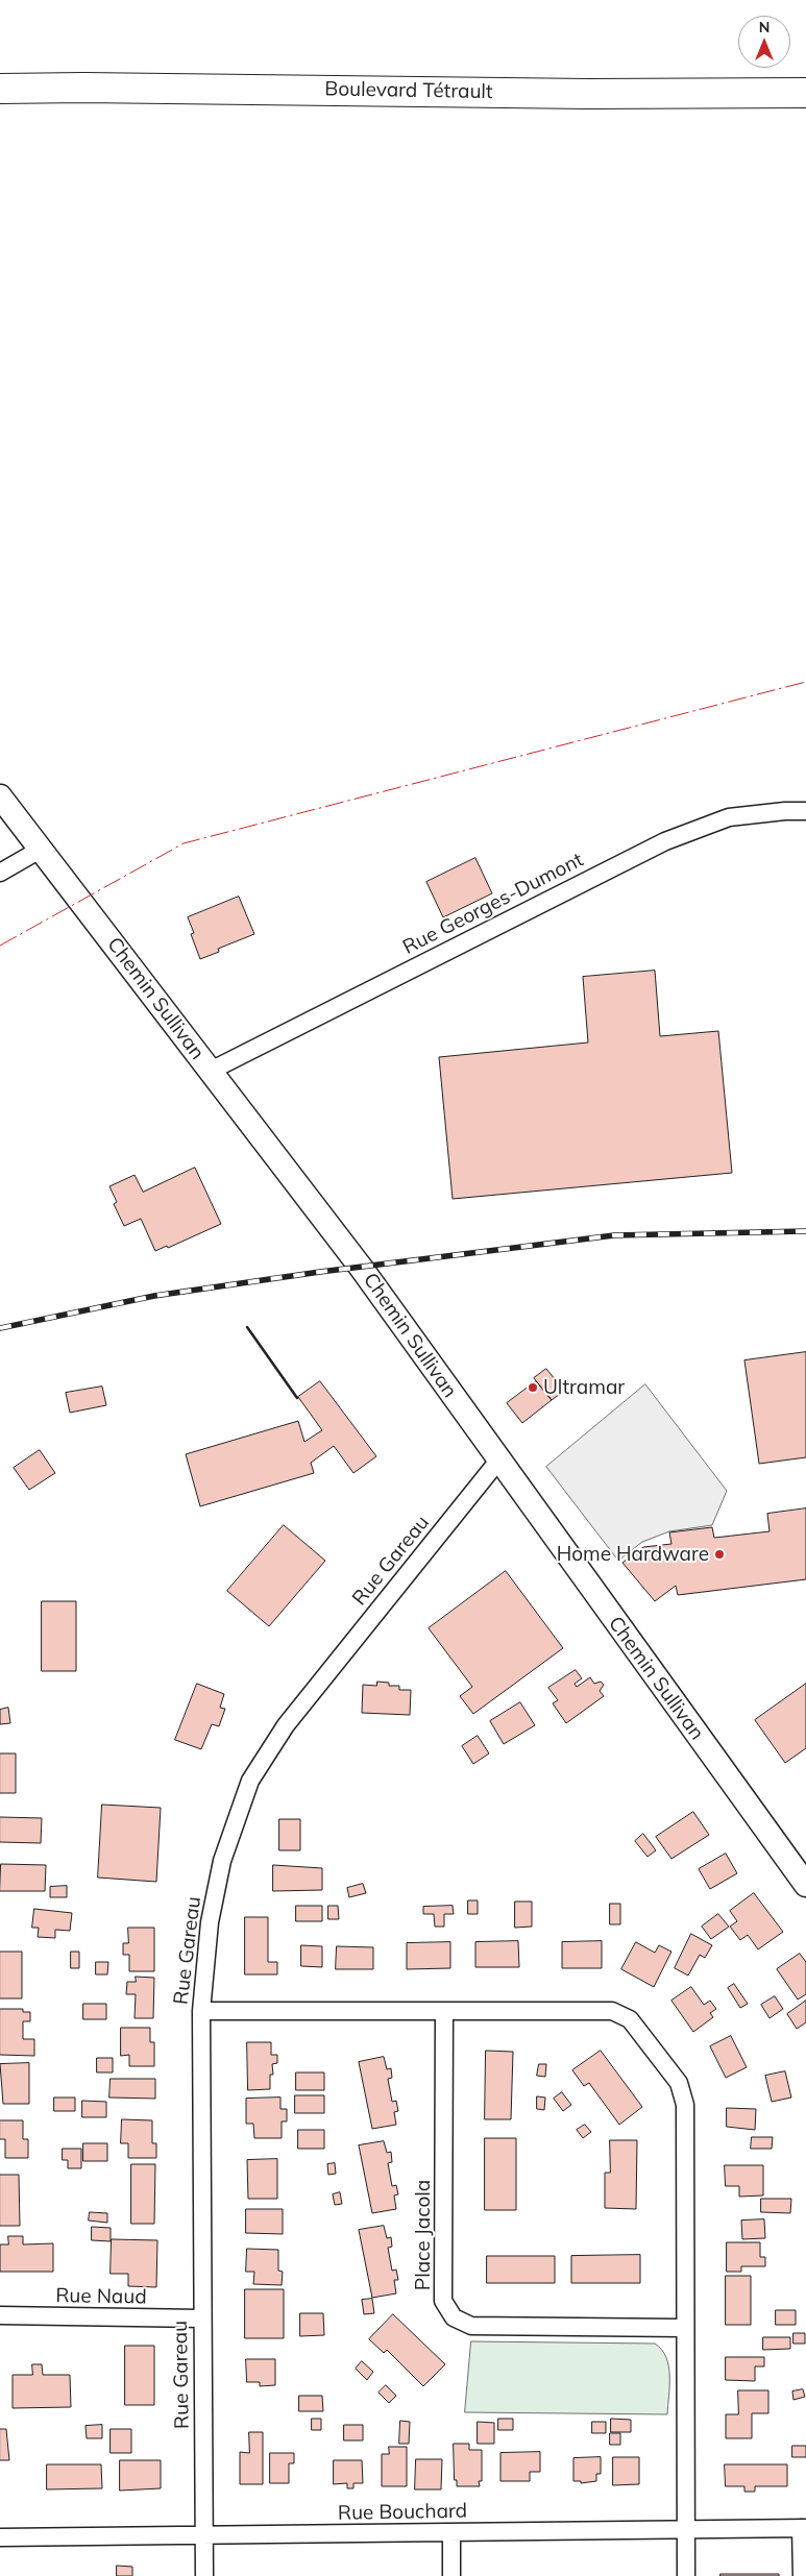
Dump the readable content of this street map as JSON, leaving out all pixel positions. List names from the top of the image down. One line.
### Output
{"streets":{"highway":["Boulevard Tétrault"],"main road":["Chemin Sullivan"],"street":["Rue Georges-Dumont","Rue Gareau","Place Jacola","Rue Naud","Rue Bouchard"]},"crossings":[["Rue Georges-Dumont","Chemin Sullivan"],["Chemin Sullivan","Rue Gareau"],["Rue Gareau","Rue Naud"],["Rue Gareau","Rue Bouchard"]],"places":["Ultramar","Home Hardware"],"north":"top"}
